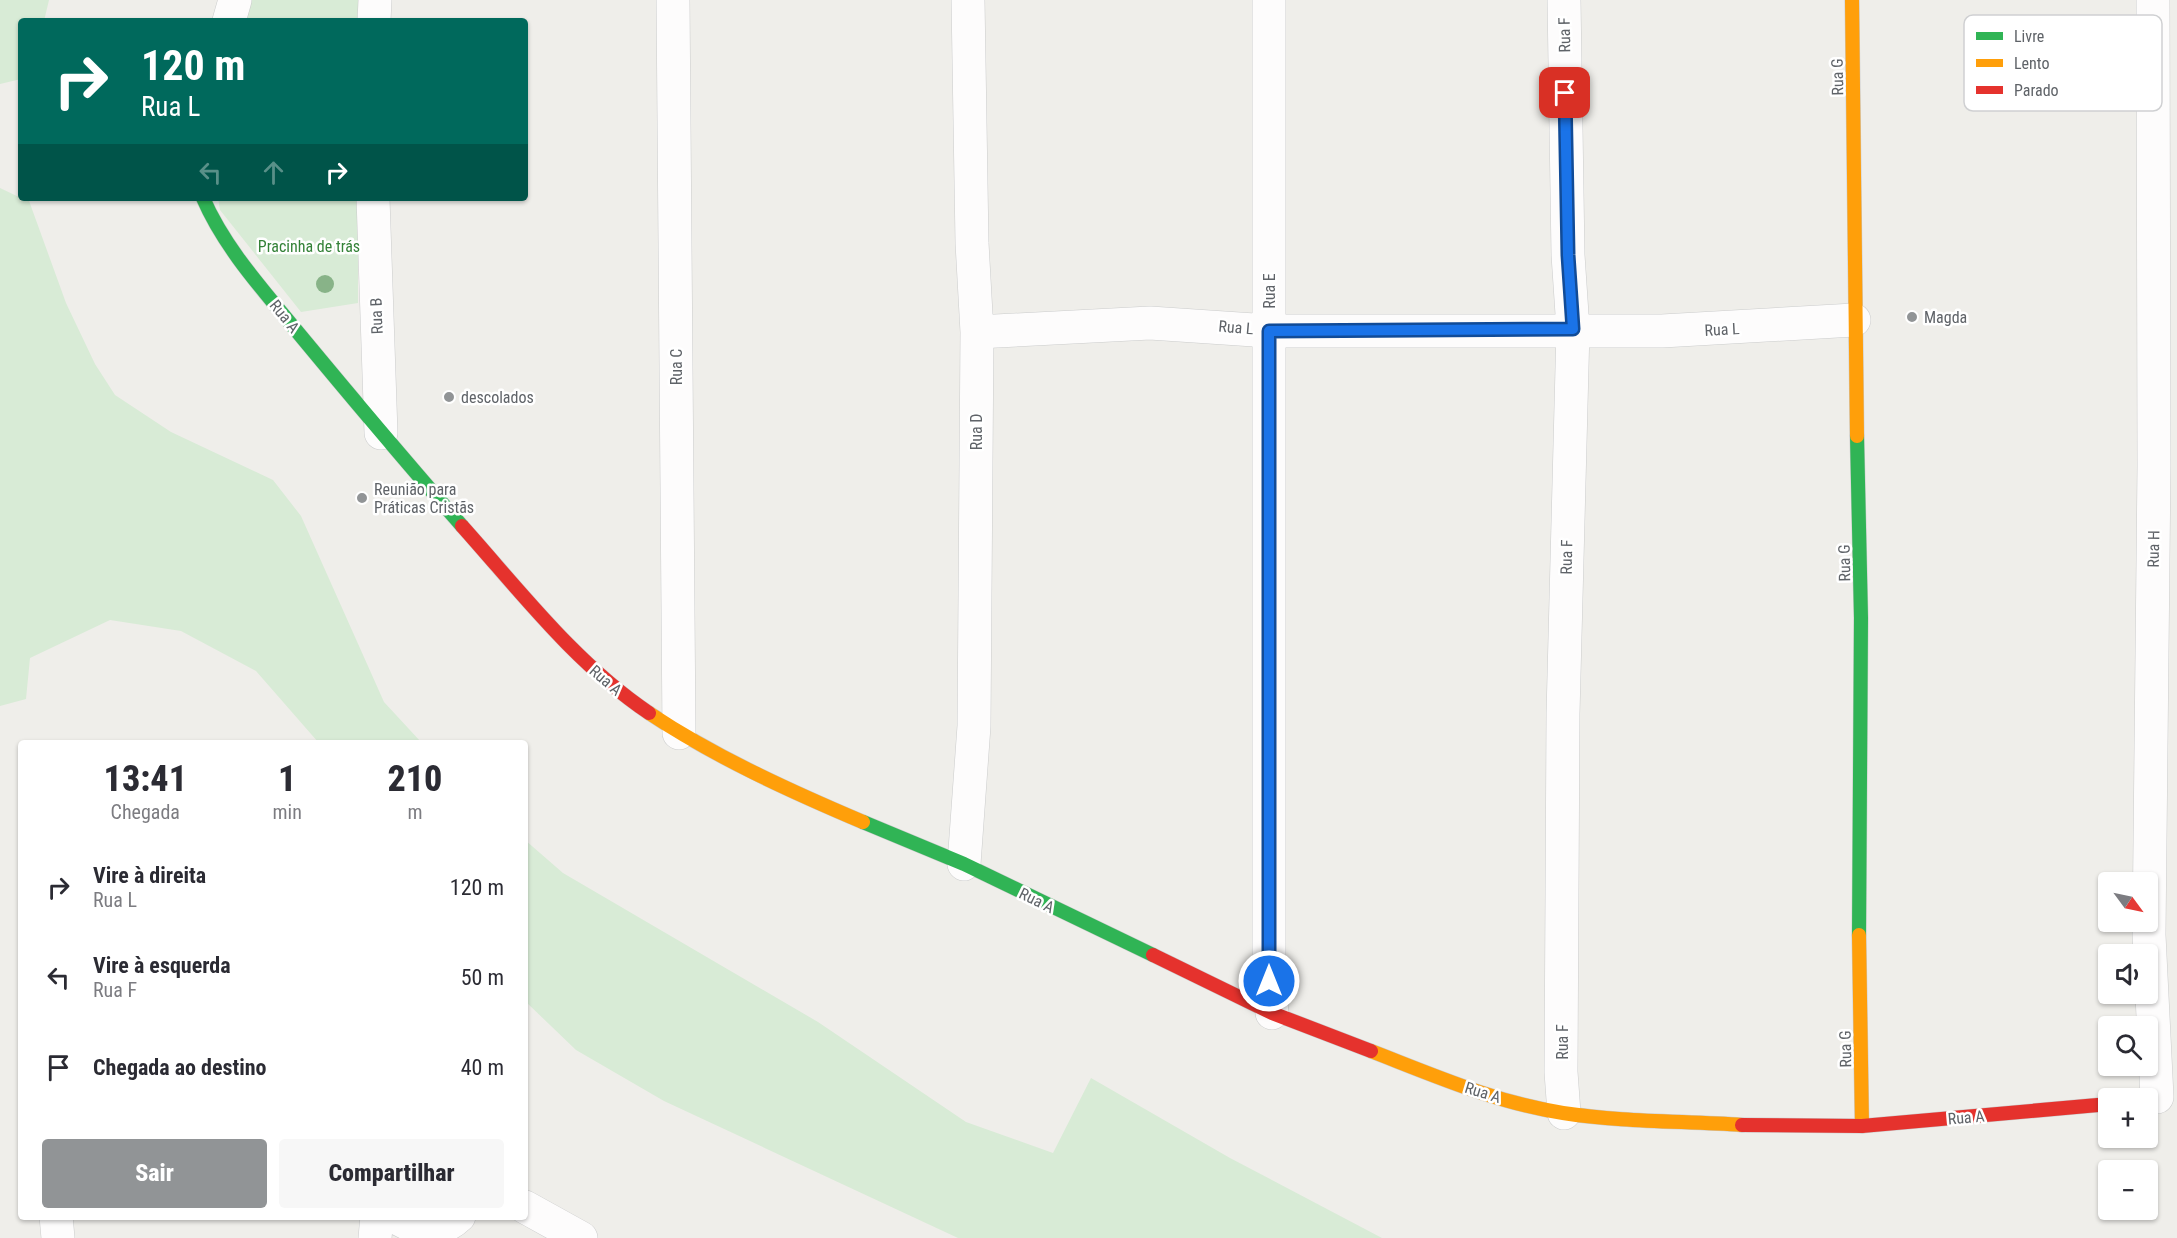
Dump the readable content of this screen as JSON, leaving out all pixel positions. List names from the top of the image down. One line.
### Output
{"streets":{"street":["Rua F","Rua G","Rua E","Rua A","Rua B","Rua L","Rua C","Rua D","Rua H"]},"crossings":[["Rua F","Rua A"],["Rua F","Rua L"],["Rua G","Rua A"],["Rua G","Rua L"],["Rua E","Rua A"],["Rua E","Rua L"],["Rua A","Rua B"],["Rua A","Rua C"],["Rua A","Rua D"],["Rua L","Rua D"]],"parks":["Pracinha de trás"],"places":["Magda","descolados","Reunião para Práticas Cristãs"],"legend":["Livre","Lento","Parado"],"north":"bottom right","page":{"turn":["120 m","Rua L"],"eta":["13:41","Chegada","1","min","210","m"],"list":[{"name":"Vire à direita","note":"Rua L","value":"120 m"},{"name":"Vire à esquerda","note":"Rua F","value":"50 m"},{"name":"Chegada ao destino","value":"40 m"}],"map_buttons":["+","−"],"buttons":["Sair","Compartilhar"]}}
